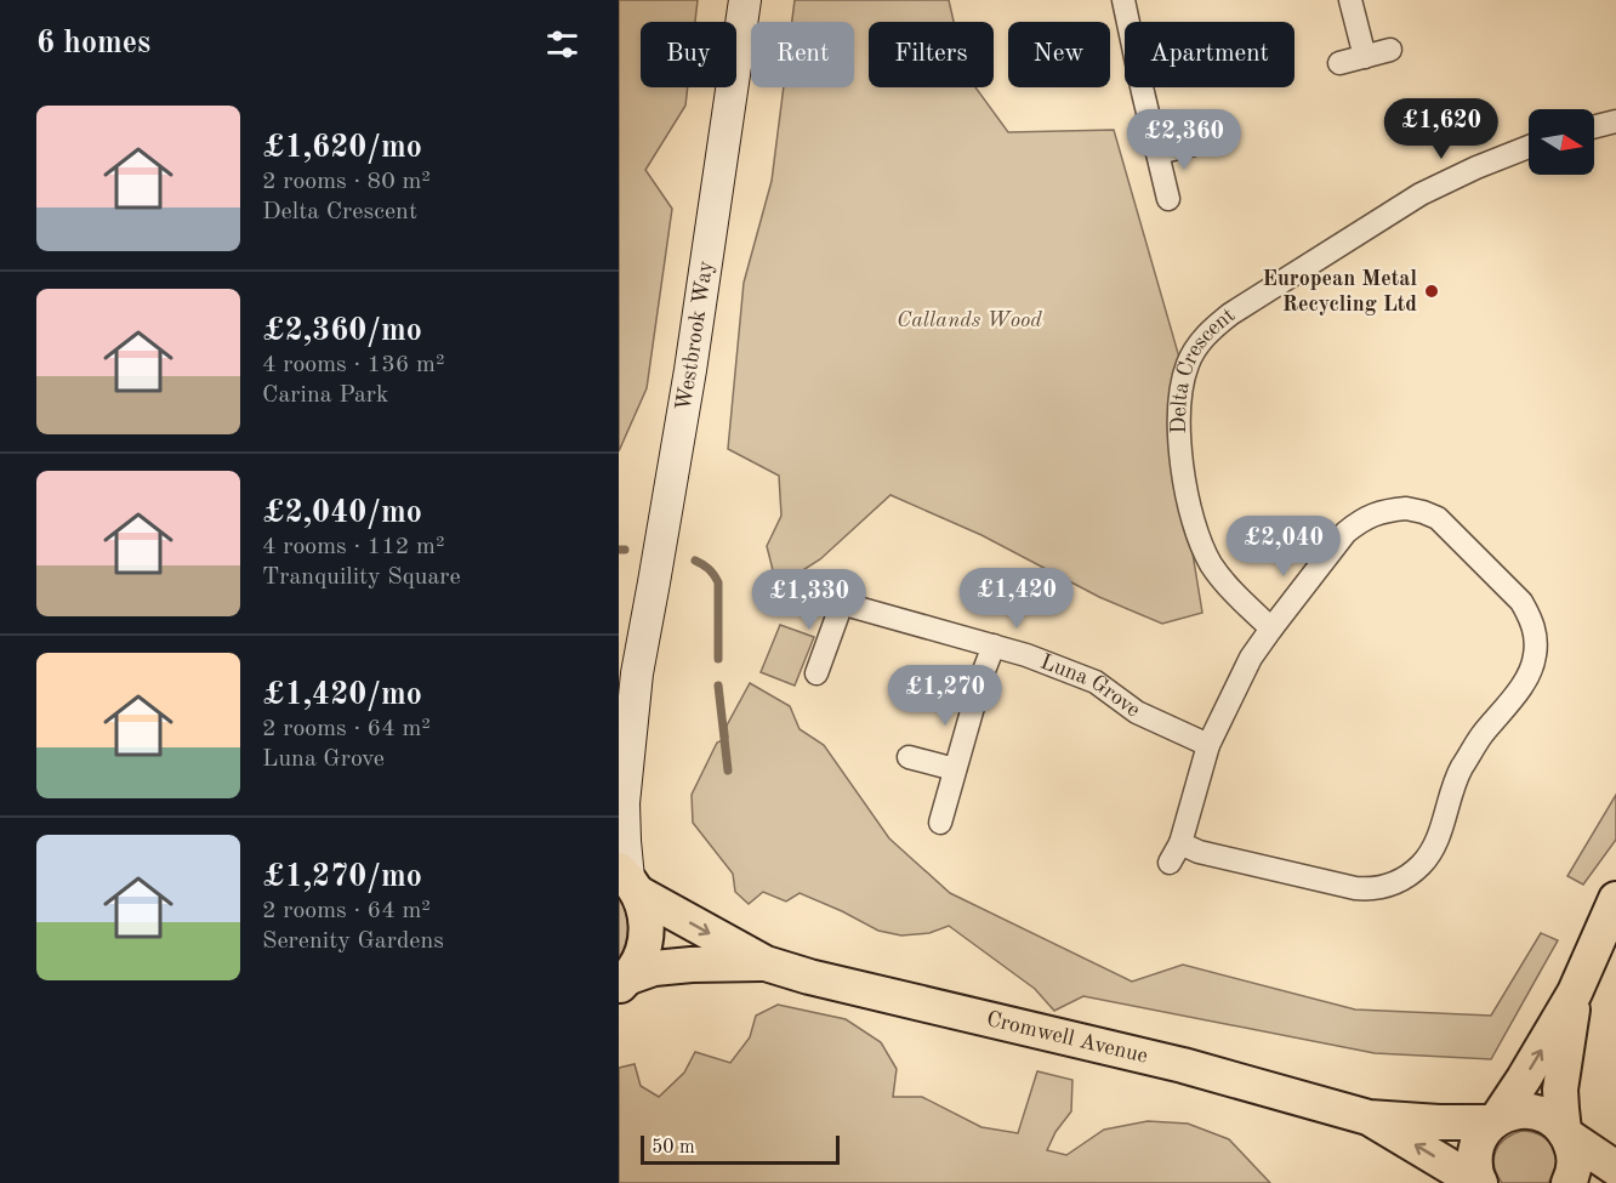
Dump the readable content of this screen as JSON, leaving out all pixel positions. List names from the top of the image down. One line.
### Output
{"streets":{"main road":["Cromwell Avenue"],"street":["Westbrook Way","Delta Crescent","Luna Grove"]},"crossings":[["Westbrook Way","Cromwell Avenue"]],"parks":["Callands Wood"],"places":["European Metal Recycling Ltd"],"scale_bar":"50 m","north":"right","page":{"heading":"6 homes","chip":["Buy","Rent","Filters","New","Apartment"],"list":[{"name":"£1,620/mo","note":"2 rooms · 80 m² · Delta Crescent"},{"name":"£2,360/mo","note":"4 rooms · 136 m² · Carina Park"},{"name":"£2,040/mo","note":"4 rooms · 112 m² · Tranquility Square"},{"name":"£1,420/mo","note":"2 rooms · 64 m² · Luna Grove"},{"name":"£1,270/mo","note":"2 rooms · 64 m² · Serenity Gardens"}],"price":["£1,620","£2,360","£2,040","£1,420","£1,330","£1,270"],"scale":"50 m"}}
